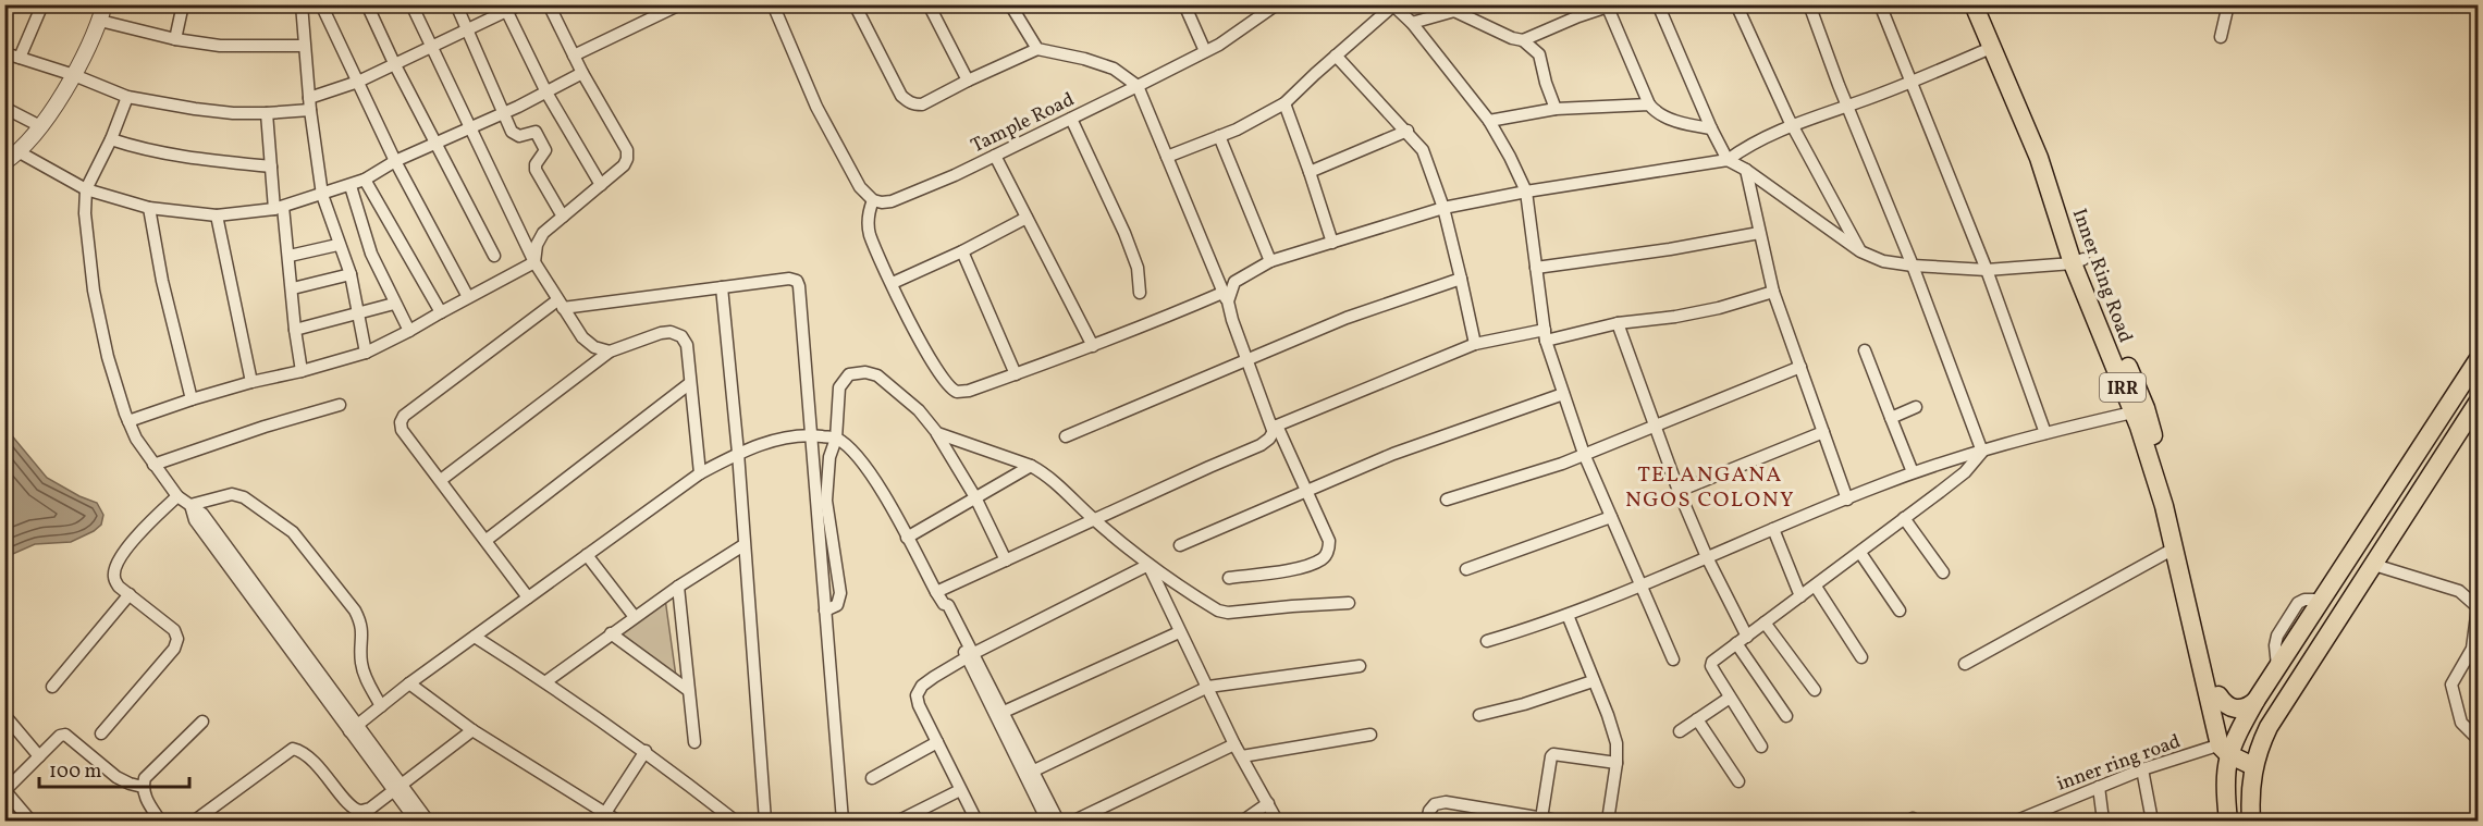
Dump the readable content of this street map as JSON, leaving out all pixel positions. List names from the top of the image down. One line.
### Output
{"streets":{"main road":["Inner Ring Road","IRR"],"street":["Tample Road","inner ring road"]},"crossings":[["Inner Ring Road","inner ring road"]],"districts":["TELANGANA NGOS COLONY"],"scale_bar":"100 m"}
